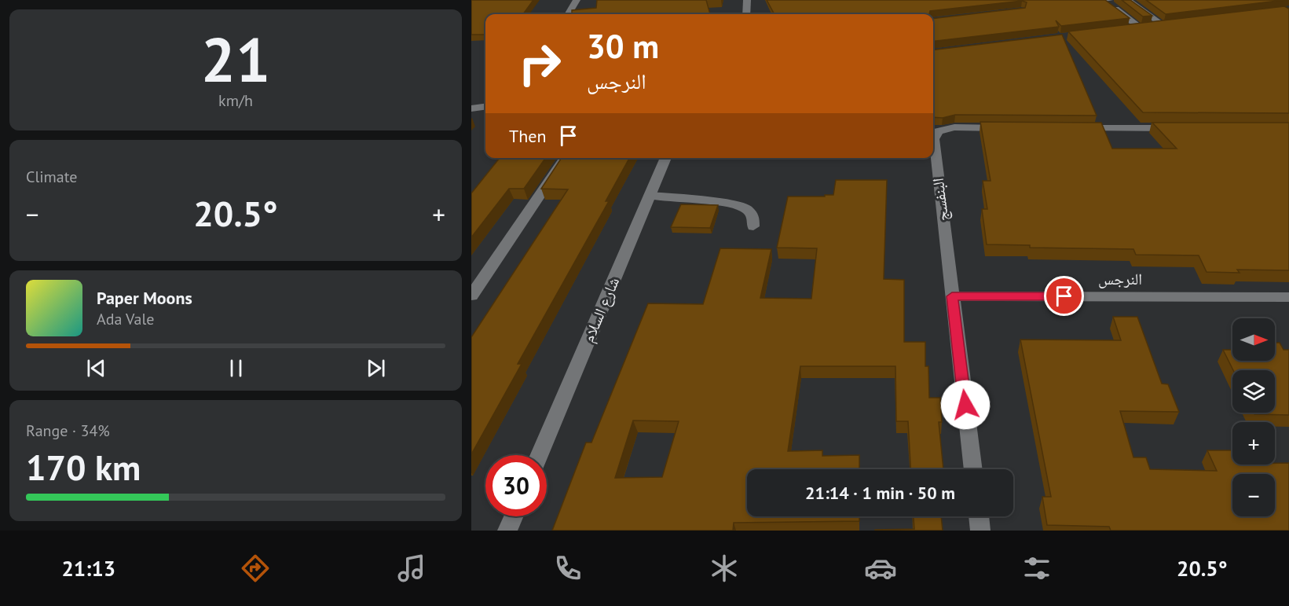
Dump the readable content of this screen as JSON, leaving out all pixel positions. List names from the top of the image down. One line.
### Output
{"streets":{"street":["البنفسج","النرجس","شارع السلام"]},"crossings":[["البنفسج","النرجس"]],"north":"right","page":{"tile":[["21","km/h"],"Climate",["Range · 34%","170 km"]],"turn":["30 m","النرجس"],"then":"Then","heat":["−","20.5°","+"],"song":["Paper Moons","Ada Vale"],"map_buttons":["+","−"],"limit":"30","trip":"21:14 · 1 min · 50 m","tabs":["21:13","20.5°"]}}
